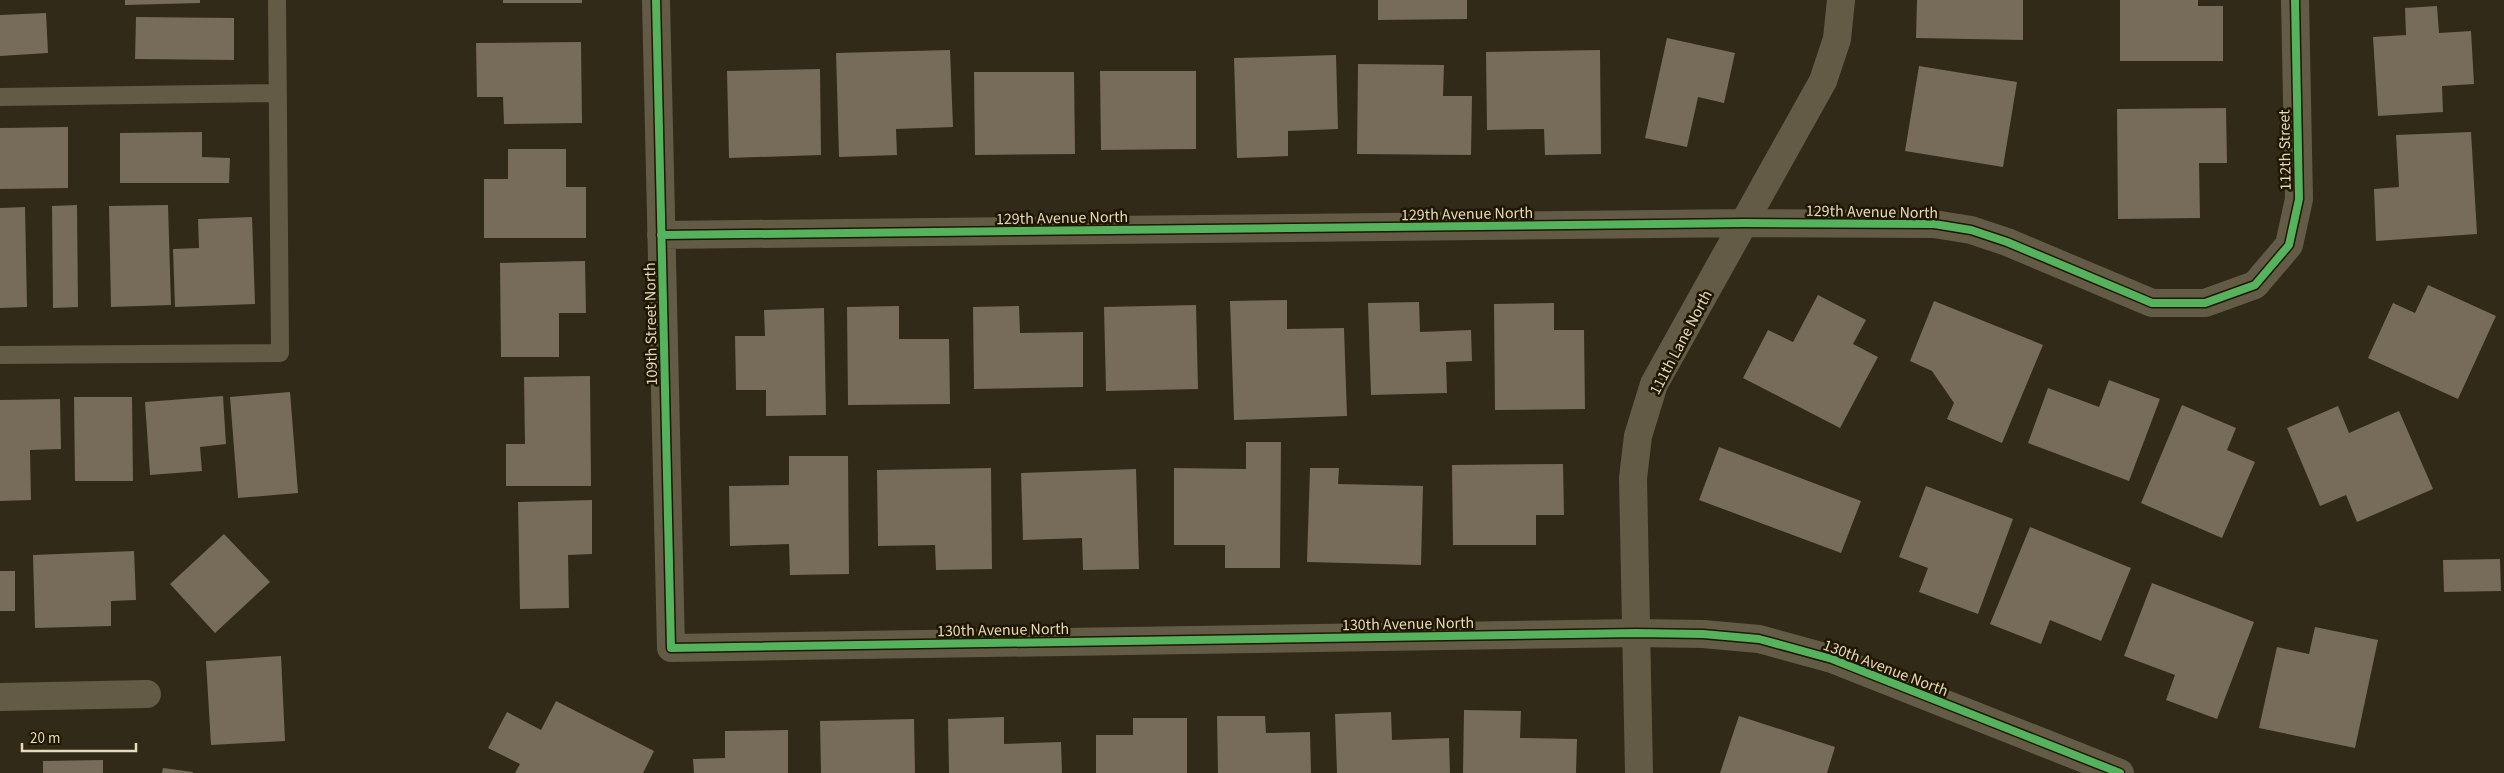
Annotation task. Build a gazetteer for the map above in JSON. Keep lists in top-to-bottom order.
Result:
{
  "streets": {
    "street": [
      "112th Street",
      "129th Avenue North",
      "109th Street North",
      "111th Lane North",
      "130th Avenue North"
    ]
  },
  "crossings": [
    ["112th Street", "129th Avenue North"],
    ["129th Avenue North", "109th Street North"],
    ["129th Avenue North", "111th Lane North"],
    ["109th Street North", "130th Avenue North"],
    ["111th Lane North", "130th Avenue North"]
  ],
  "scale_bar": "20 m"
}
